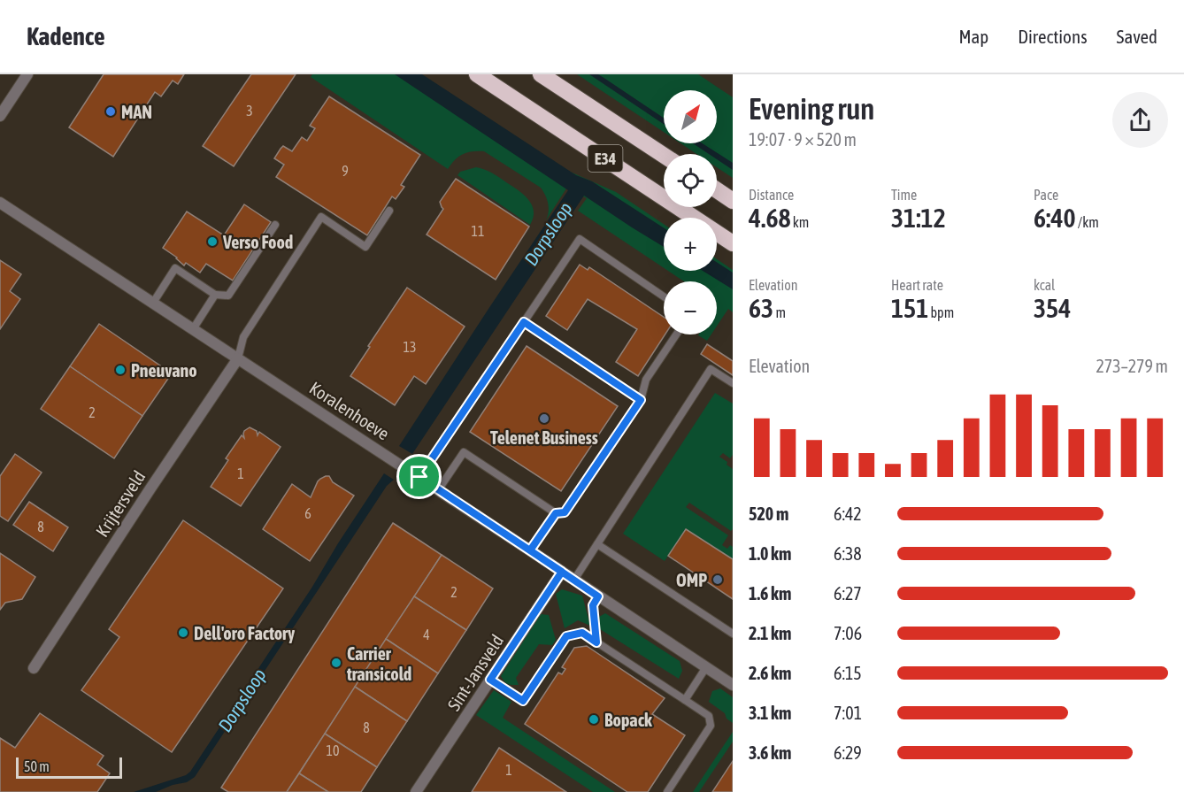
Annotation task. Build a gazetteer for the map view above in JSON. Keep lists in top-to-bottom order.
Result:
{
  "streets": {
    "highway": ["E34"],
    "street": ["Koralenhoeve", "Krijtersveld", "Sint-Jansveld"]
  },
  "crossings": [
    ["Koralenhoeve", "Krijtersveld"],
    ["Koralenhoeve", "Sint-Jansveld"]
  ],
  "water": ["Dorpsloop"],
  "places": [
    "MAN",
    "Verso Food",
    "Pneuvano",
    "Telenet Business",
    "OMP",
    "Dell'oro Factory",
    "Carrier transicold",
    "Bopack"
  ],
  "house_numbers": [
    "3",
    "9",
    "11",
    "13",
    "2",
    "1",
    "6",
    "8",
    "2",
    "4",
    "8",
    "10",
    "1"
  ],
  "scale_bar": "50 m",
  "north": "top right",
  "page": {
    "header": "Kadence",
    "nav": ["Map", "Directions", "Saved"],
    "heading": ["Evening run", "19:07 · 9 × 520 m"],
    "map_buttons": ["+", "−"],
    "stats": [
      ["Distance", "4.68 km"],
      ["Time", "31:12"],
      ["Pace", "6:40 /km"],
      ["Elevation", "63 m"],
      ["Heart rate", "151 bpm"],
      ["kcal", "354"]
    ],
    "chart": ["Elevation", "273–279 m"],
    "list": [
      {
        "name": "520 m",
        "note": "6:42"
      },
      {
        "name": "1.0 km",
        "note": "6:38"
      },
      {
        "name": "1.6 km",
        "note": "6:27"
      },
      {
        "name": "2.1 km",
        "note": "7:06"
      },
      {
        "name": "2.6 km",
        "note": "6:15"
      },
      {
        "name": "3.1 km",
        "note": "7:01"
      },
      {
        "name": "3.6 km",
        "note": "6:29"
      }
    ],
    "scale": "50 m"
  }
}
